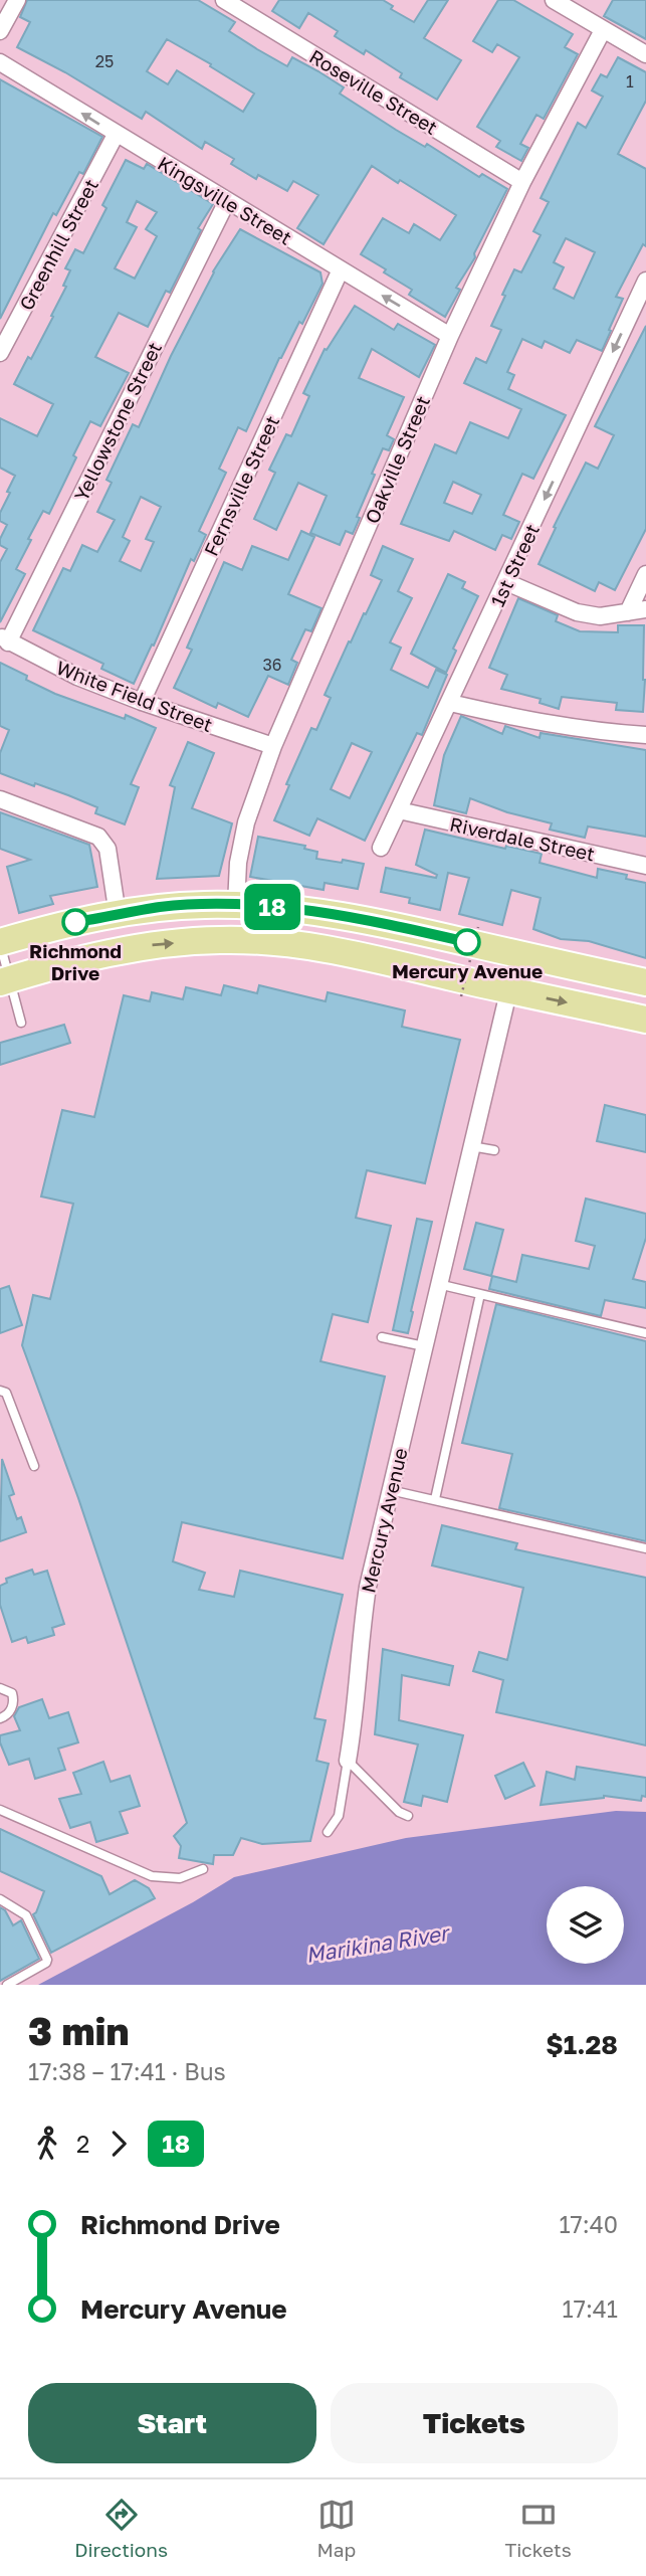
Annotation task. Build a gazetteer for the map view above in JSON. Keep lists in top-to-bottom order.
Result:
{
  "streets": {
    "street": [
      "Roseville Street",
      "Kingsville Street",
      "Greenhill Street",
      "Yellowstone Street",
      "Oakville Street",
      "Fernsville Street",
      "1st Street",
      "White Field Street",
      "Riverdale Street",
      "Mercury Avenue"
    ]
  },
  "crossings": [
    ["Roseville Street", "Oakville Street"],
    ["Kingsville Street", "Greenhill Street"],
    ["Kingsville Street", "Yellowstone Street"],
    ["Kingsville Street", "Oakville Street"],
    ["Kingsville Street", "Fernsville Street"],
    ["Yellowstone Street", "White Field Street"],
    ["Oakville Street", "White Field Street"],
    ["Fernsville Street", "White Field Street"],
    ["1st Street", "Riverdale Street"]
  ],
  "one_way": ["Kingsville Street", "1st Street"],
  "water": ["Marikina River"],
  "places": ["Richmond Drive", "Mercury Avenue"],
  "lines": ["bus line 18"],
  "house_numbers": ["25", "1", "36"],
  "page": {
    "on_map": "18",
    "heading": ["3 min", "17:38 – 17:41 · Bus", "$1.28"],
    "legs": ["2", "18"],
    "list": [
      {
        "name": "Richmond Drive",
        "value": "17:40"
      },
      {
        "name": "Mercury Avenue",
        "value": "17:41"
      }
    ],
    "buttons": ["Start", "Tickets"],
    "tabs": ["Directions", "Map", "Tickets"]
  }
}
